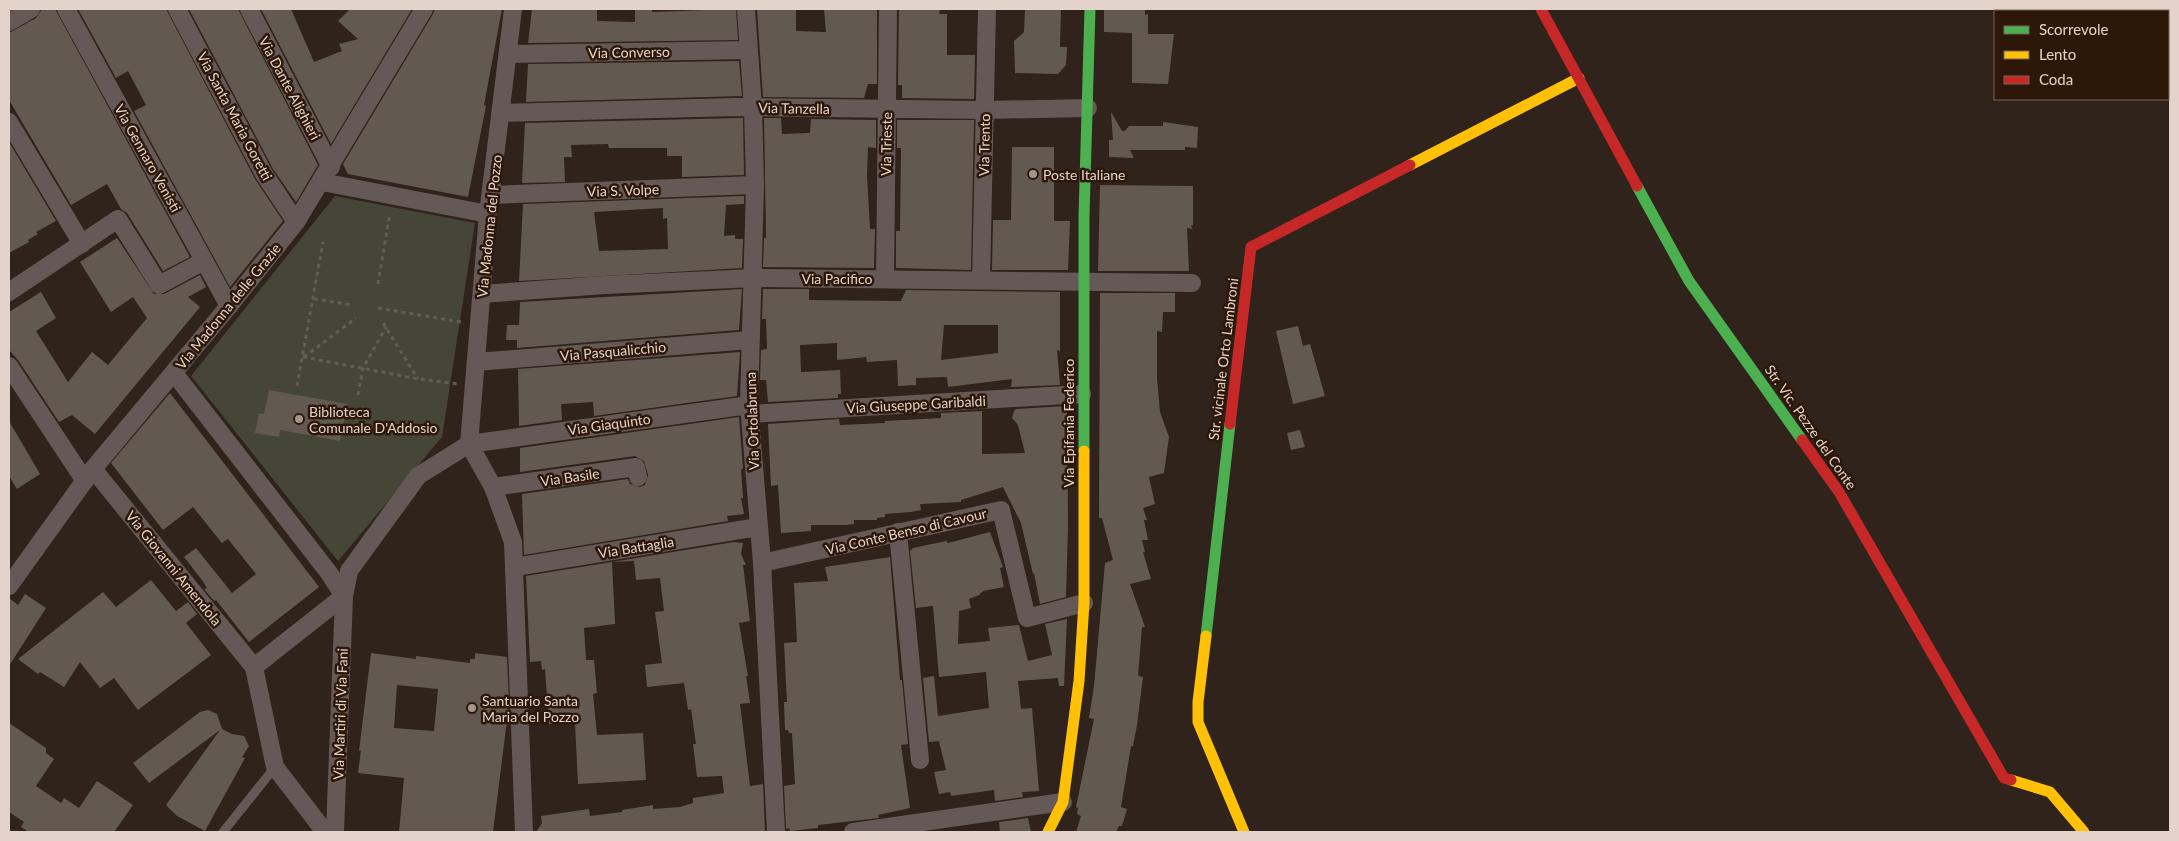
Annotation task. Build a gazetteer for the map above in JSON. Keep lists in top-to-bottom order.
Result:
{
  "streets": {
    "street": [
      "Via Converso",
      "Via Dante Alighieri",
      "Via Tanzella",
      "Via Santa Maria Goretti",
      "Via Trieste",
      "Via Trento",
      "Via Gennaro Venisti",
      "Via S. Volpe",
      "Via Madonna del Pozzo",
      "Via Pacifico",
      "Via Madonna delle Grazie",
      "Via Pasqualicchio",
      "Str. vicinale Orto Lambroni",
      "Via Giuseppe Garibaldi",
      "Via Ortolabruna",
      "Via Epifania Federico",
      "Via Giaquinto",
      "Str. Vic. Pezze del Conte",
      "Via Basile",
      "Via Conte Benso di Cavour",
      "Via Battaglia",
      "Via Giovanni Amendola",
      "Via Martiri di Via Fani"
    ]
  },
  "crossings": [
    ["Via Converso", "Via Madonna del Pozzo"],
    ["Via Converso", "Via Ortolabruna"],
    ["Via Dante Alighieri", "Via Madonna delle Grazie"],
    ["Via Tanzella", "Via Trieste"],
    ["Via Tanzella", "Via Trento"],
    ["Via Tanzella", "Via Madonna del Pozzo"],
    ["Via Tanzella", "Via Ortolabruna"],
    ["Via Tanzella", "Via Epifania Federico"],
    ["Via Santa Maria Goretti", "Via Madonna delle Grazie"],
    ["Via Trieste", "Via Pacifico"],
    ["Via Trento", "Via Pacifico"],
    ["Via Gennaro Venisti", "Via Madonna delle Grazie"],
    ["Via S. Volpe", "Via Madonna del Pozzo"],
    ["Via S. Volpe", "Via Ortolabruna"],
    ["Via Madonna del Pozzo", "Via Pacifico"],
    ["Via Madonna del Pozzo", "Via Pasqualicchio"],
    ["Via Madonna del Pozzo", "Via Giaquinto"],
    ["Via Madonna del Pozzo", "Via Martiri di Via Fani"],
    ["Via Pacifico", "Via Ortolabruna"],
    ["Via Pacifico", "Via Epifania Federico"],
    ["Via Madonna delle Grazie", "Via Giovanni Amendola"],
    ["Via Pasqualicchio", "Via Ortolabruna"],
    ["Str. vicinale Orto Lambroni", "Str. Vic. Pezze del Conte"],
    ["Via Giuseppe Garibaldi", "Via Ortolabruna"],
    ["Via Giuseppe Garibaldi", "Via Epifania Federico"],
    ["Via Giuseppe Garibaldi", "Via Giaquinto"],
    ["Via Ortolabruna", "Via Giaquinto"],
    ["Via Ortolabruna", "Via Conte Benso di Cavour"],
    ["Via Ortolabruna", "Via Battaglia"],
    ["Via Epifania Federico", "Via Conte Benso di Cavour"],
    ["Via Giaquinto", "Via Martiri di Via Fani"]
  ],
  "places": ["Poste Italiane", "Biblioteca Comunale D'Addosio", "Santuario Santa Maria del Pozzo"],
  "legend": ["Scorrevole", "Lento", "Coda"]
}
